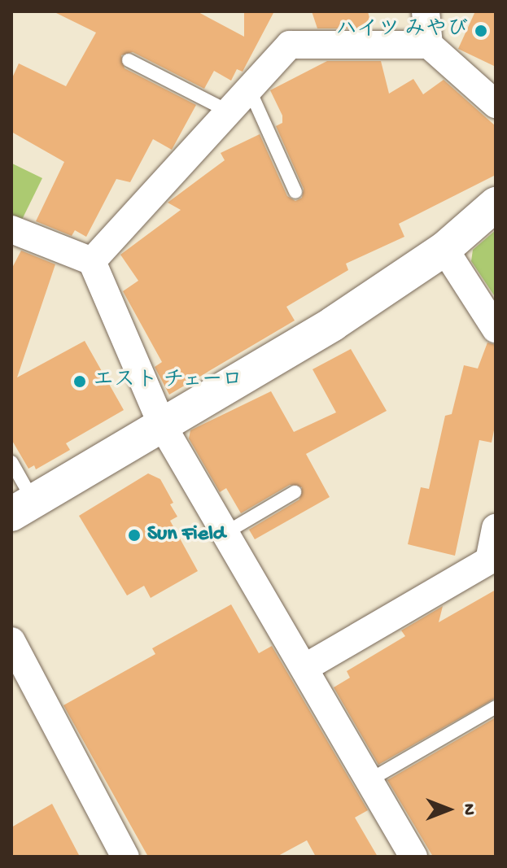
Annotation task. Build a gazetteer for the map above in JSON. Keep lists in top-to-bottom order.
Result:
{
  "places": ["ハイツ みやび", "エスト チェーロ", "Sun Field"],
  "north": "right"
}
